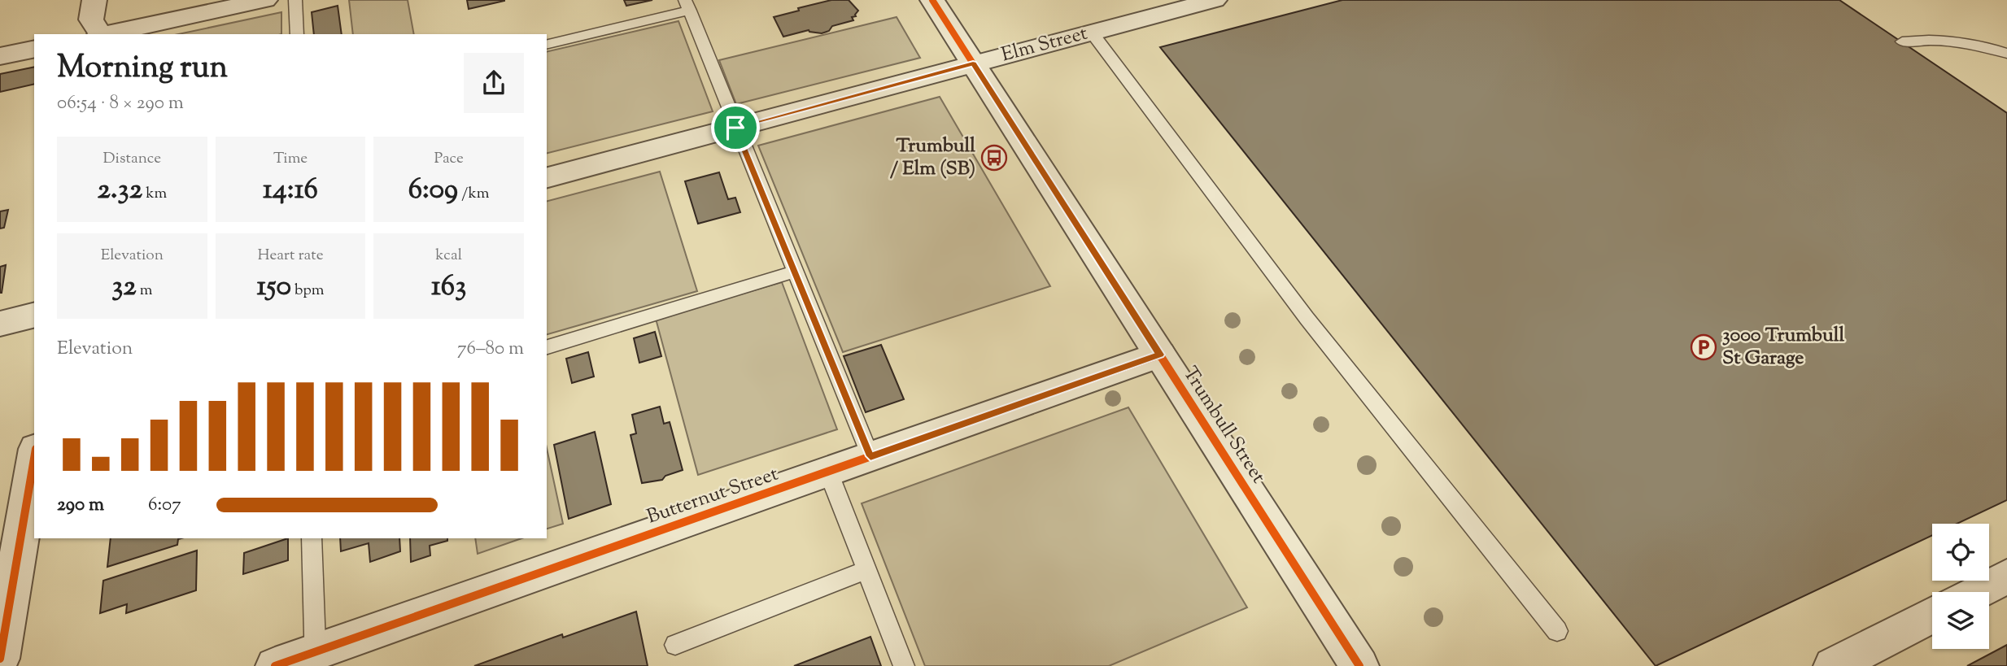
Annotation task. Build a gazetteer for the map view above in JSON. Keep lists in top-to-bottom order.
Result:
{
  "streets": {
    "street": ["Elm Street", "Trumbull Street", "Butternut Street"]
  },
  "crossings": [
    ["Elm Street", "Trumbull Street"],
    ["Trumbull Street", "Butternut Street"]
  ],
  "places": {
    "bus stop": ["Trumbull / Elm (SB)"],
    "parking": ["3000 Trumbull St Garage"]
  },
  "page": {
    "heading": ["Morning run", "06:54 · 8 × 290 m"],
    "stats": [
      ["Distance", "2.32 km"],
      ["Time", "14:16"],
      ["Pace", "6:09 /km"],
      ["Elevation", "32 m"],
      ["Heart rate", "150 bpm"],
      ["kcal", "163"]
    ],
    "chart": ["Elevation", "76–80 m"],
    "list": [
      {
        "name": "290 m",
        "note": "6:07"
      }
    ]
  }
}
